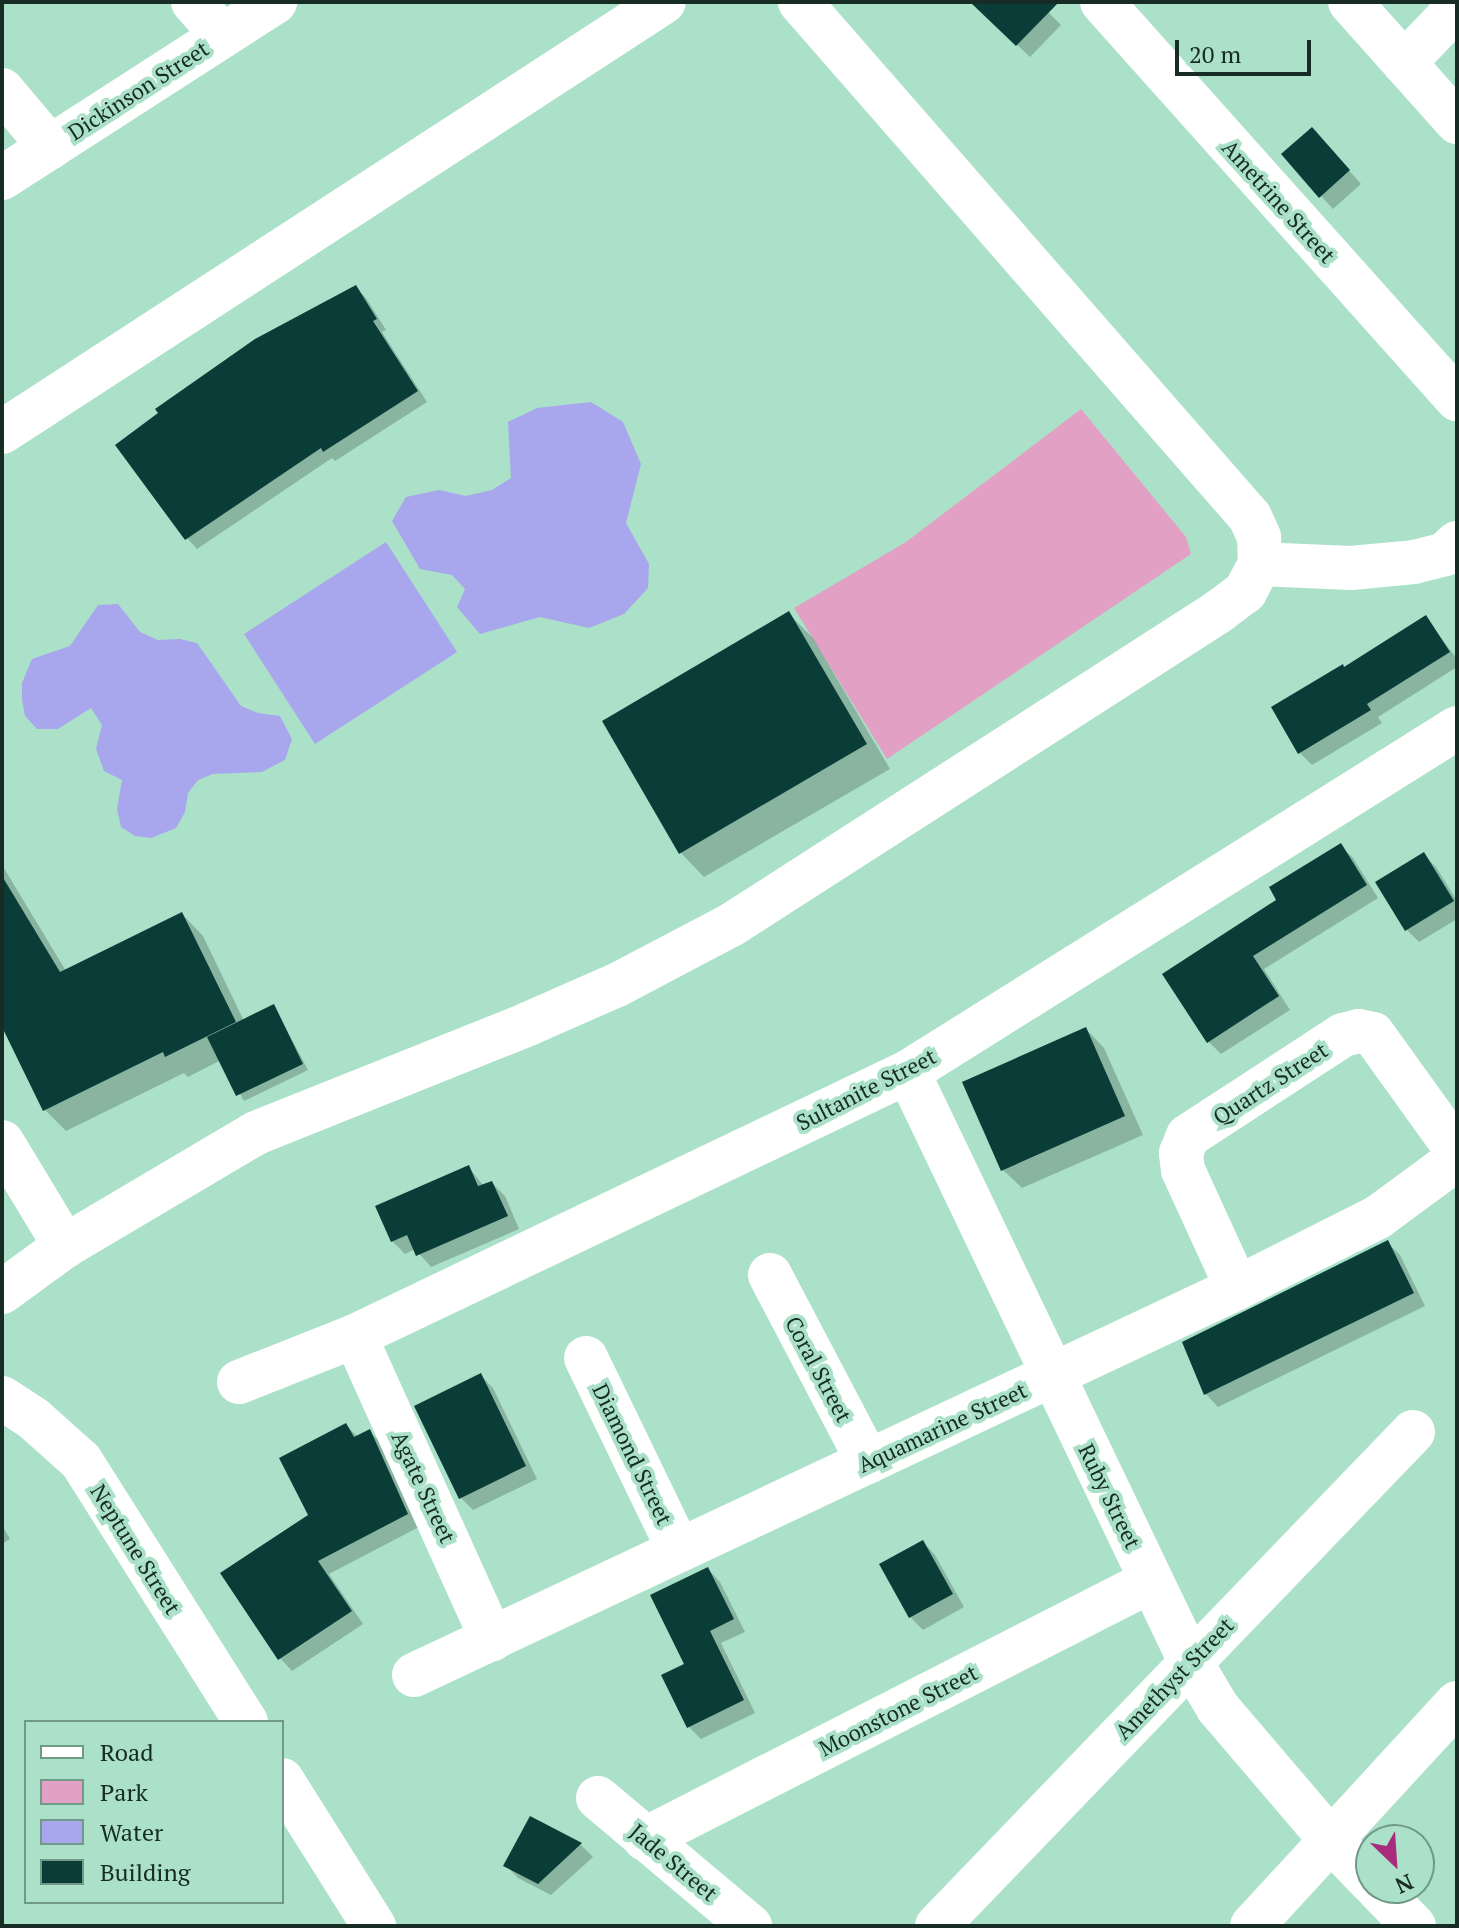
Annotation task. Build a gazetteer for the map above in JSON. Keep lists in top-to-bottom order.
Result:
{
  "streets": {
    "street": [
      "Dickinson Street",
      "Ametrine Street",
      "Quartz Street",
      "Sultanite Street",
      "Coral Street",
      "Aquamarine Street",
      "Diamond Street",
      "Agate Street",
      "Ruby Street",
      "Neptune Street",
      "Amethyst Street",
      "Moonstone Street",
      "Jade Street"
    ]
  },
  "crossings": [
    ["Quartz Street", "Aquamarine Street"],
    ["Sultanite Street", "Agate Street"],
    ["Sultanite Street", "Ruby Street"],
    ["Coral Street", "Aquamarine Street"],
    ["Aquamarine Street", "Diamond Street"],
    ["Aquamarine Street", "Agate Street"],
    ["Aquamarine Street", "Ruby Street"],
    ["Ruby Street", "Amethyst Street"],
    ["Ruby Street", "Moonstone Street"],
    ["Moonstone Street", "Jade Street"]
  ],
  "legend": [
    "Road",
    "Park",
    "Water",
    "Building"
  ],
  "scale_bar": "20 m",
  "north": "bottom right"
}
